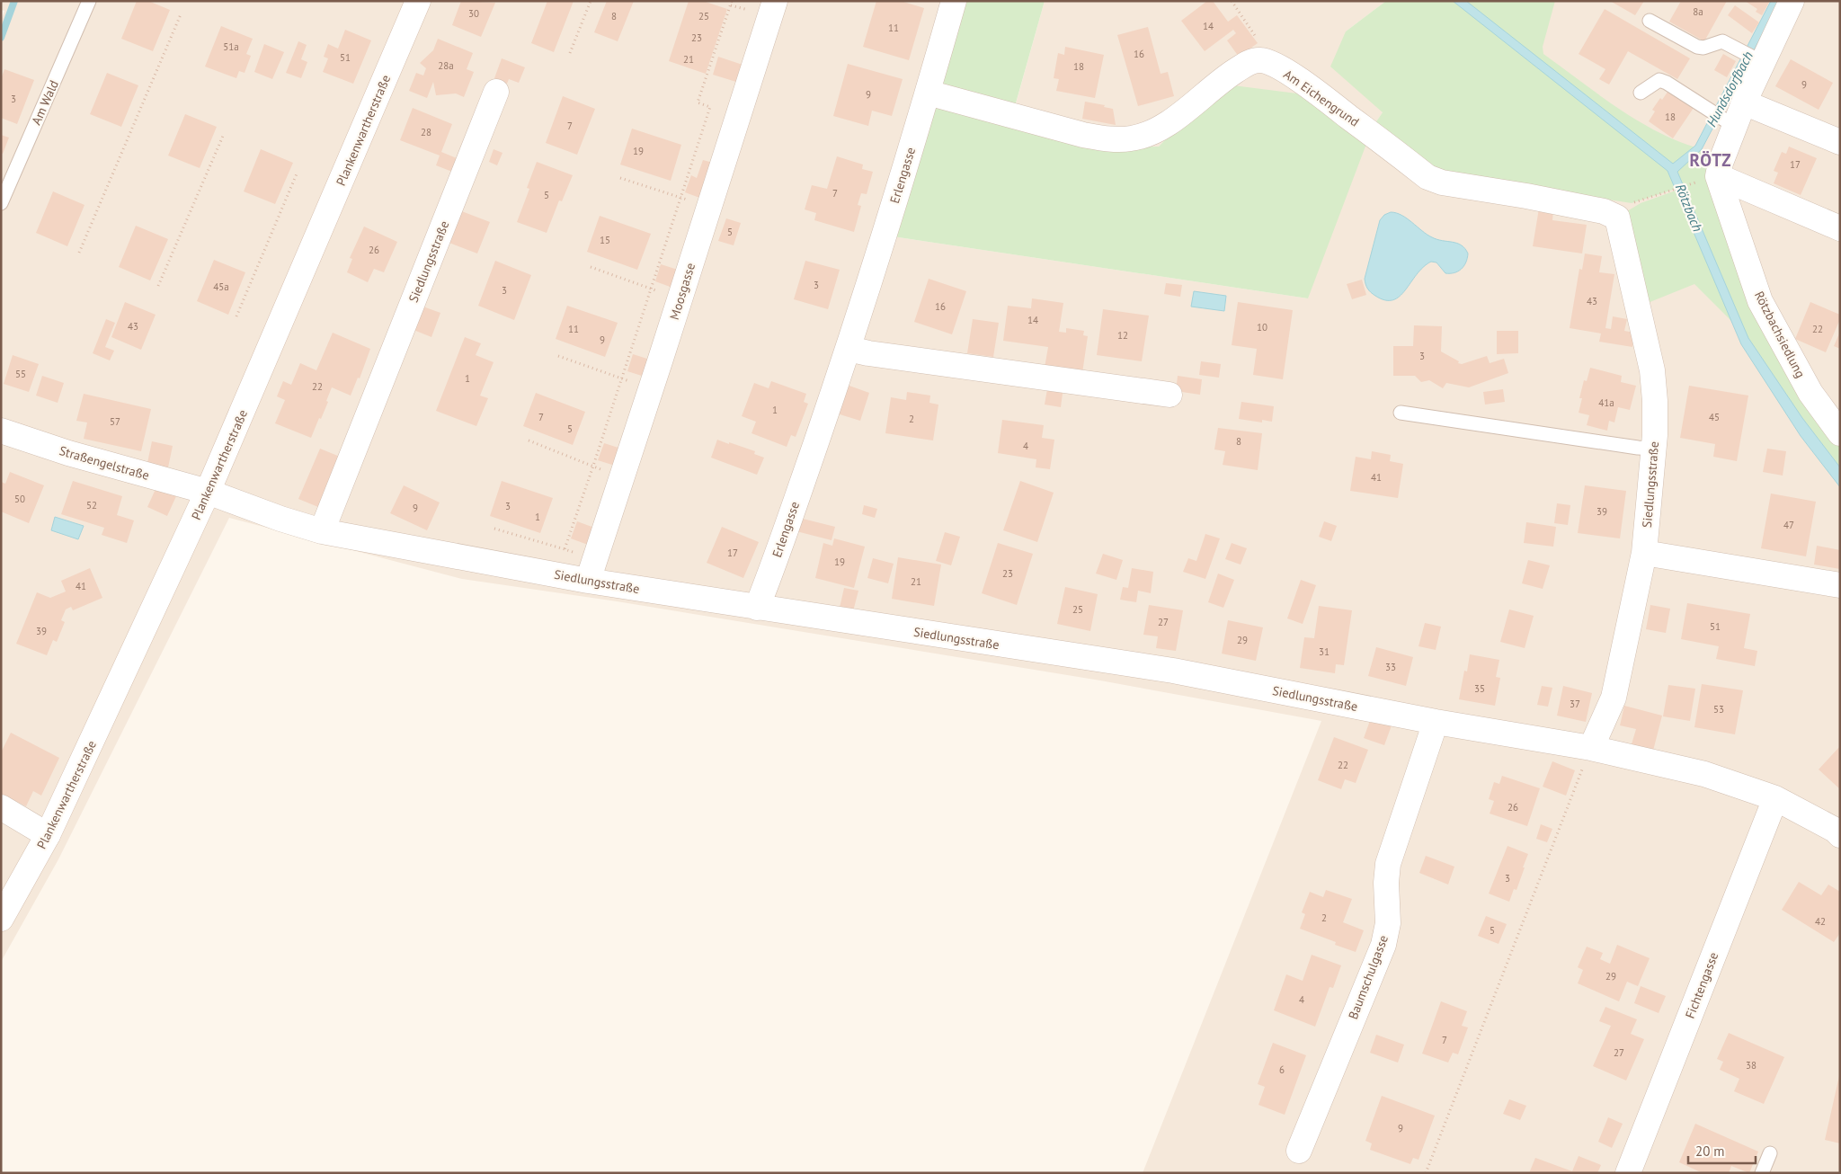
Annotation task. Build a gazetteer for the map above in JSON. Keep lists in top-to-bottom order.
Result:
{
  "streets": {
    "street": [
      "Am Eichengrund",
      "Plankenwartherstraße",
      "Erlengasse",
      "Siedlungsstraße",
      "Moosgasse",
      "Rötzbachsiedlung",
      "Straßengelstraße",
      "Baumschulgasse",
      "Fichtengasse"
    ],
    "lane": ["Am Wald"]
  },
  "crossings": [
    ["Am Eichengrund", "Siedlungsstraße"],
    ["Plankenwartherstraße", "Siedlungsstraße"],
    ["Plankenwartherstraße", "Straßengelstraße"],
    ["Erlengasse", "Siedlungsstraße"],
    ["Siedlungsstraße", "Moosgasse"],
    ["Siedlungsstraße", "Straßengelstraße"],
    ["Siedlungsstraße", "Baumschulgasse"],
    ["Siedlungsstraße", "Fichtengasse"]
  ],
  "districts": ["RÖTZ"],
  "water": ["Hundsdorfbach", "Rötzbach"],
  "house_numbers": [
    "8a",
    "30",
    "8",
    "25",
    "14",
    "11",
    "23",
    "51a",
    "16",
    "51",
    "21",
    "28a",
    "18",
    "9",
    "9",
    "3",
    "18",
    "7",
    "28",
    "19",
    "17",
    "7",
    "5",
    "5",
    "15",
    "26",
    "3",
    "45a",
    "3",
    "43",
    "16",
    "14",
    "43",
    "10",
    "11",
    "22",
    "12",
    "9",
    "3",
    "55",
    "1",
    "22",
    "41a",
    "1",
    "7",
    "45",
    "2",
    "57",
    "5",
    "8",
    "4",
    "41",
    "50",
    "52",
    "3",
    "9",
    "39",
    "1",
    "47",
    "17",
    "19",
    "23",
    "21",
    "41",
    "25",
    "27",
    "51",
    "39",
    "29",
    "31",
    "33",
    "35",
    "37",
    "53",
    "22",
    "26",
    "3",
    "2",
    "42",
    "5",
    "29",
    "4",
    "7",
    "27",
    "38",
    "6",
    "9"
  ],
  "scale_bar": "20 m"
}
